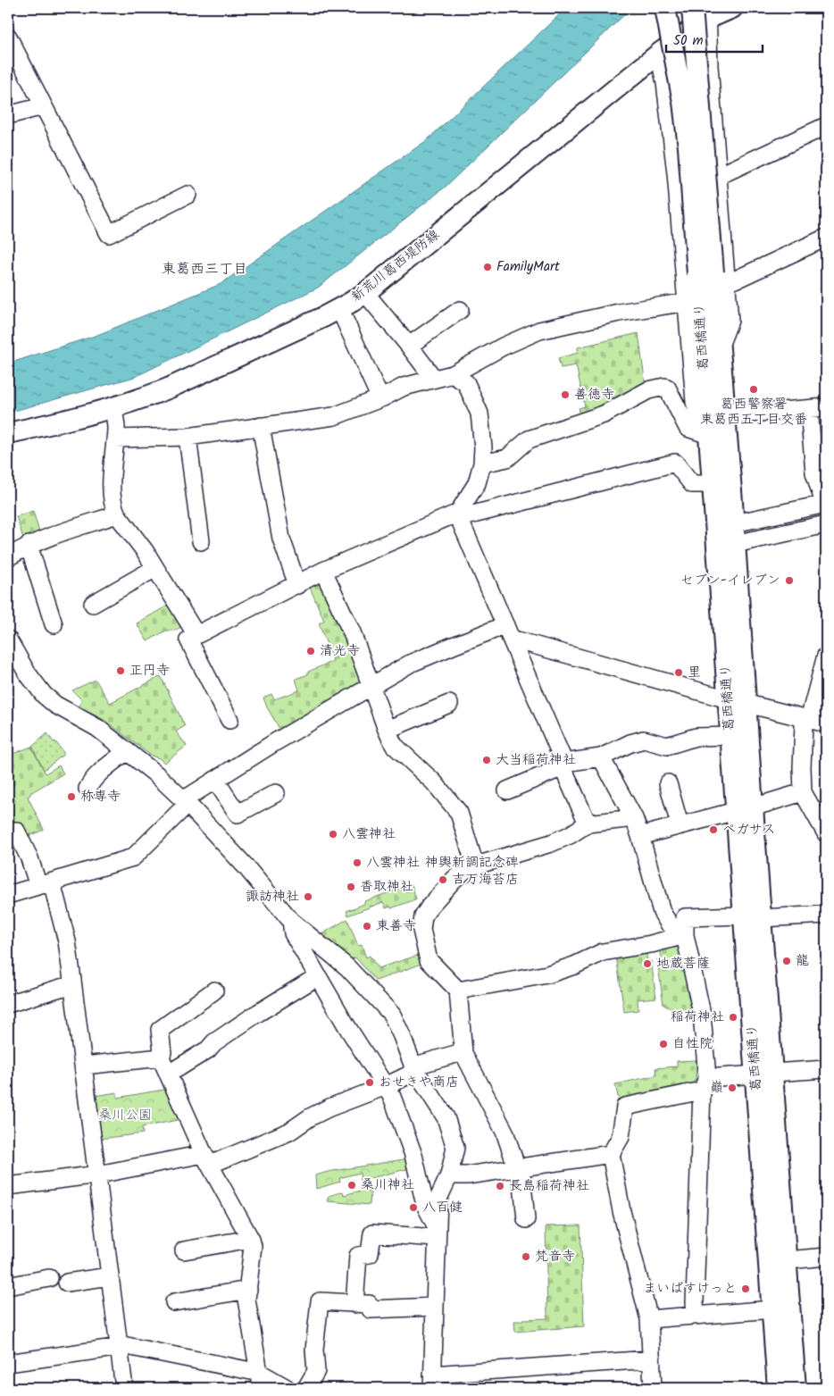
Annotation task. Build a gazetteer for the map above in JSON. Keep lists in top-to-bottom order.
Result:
{
  "streets": {
    "main road": ["新荒川葛西堤防線", "葛西橋通り"]
  },
  "crossings": [
    ["新荒川葛西堤防線", "葛西橋通り"]
  ],
  "districts": ["東葛西三丁目"],
  "parks": ["桑川公園"],
  "places": [
    "FamilyMart",
    "葛西警察署 東葛西五丁目交番",
    "善徳寺",
    "セブン-イレブン",
    "清光寺",
    "正円寺",
    "里",
    "大当稲荷神社",
    "称専寺",
    "ペガサス",
    "八雲神社",
    "八雲神社 神輿新調記念碑",
    "吉万海苔店",
    "香取神社",
    "諏訪神社",
    "東善寺",
    "龍",
    "地蔵菩薩",
    "稲荷神社",
    "自性院",
    "おせきや商店",
    "巓",
    "桑川神社",
    "長島稲荷神社",
    "八百健",
    "梵音寺",
    "まいばすけっと"
  ],
  "scale_bar": "50 m"
}
